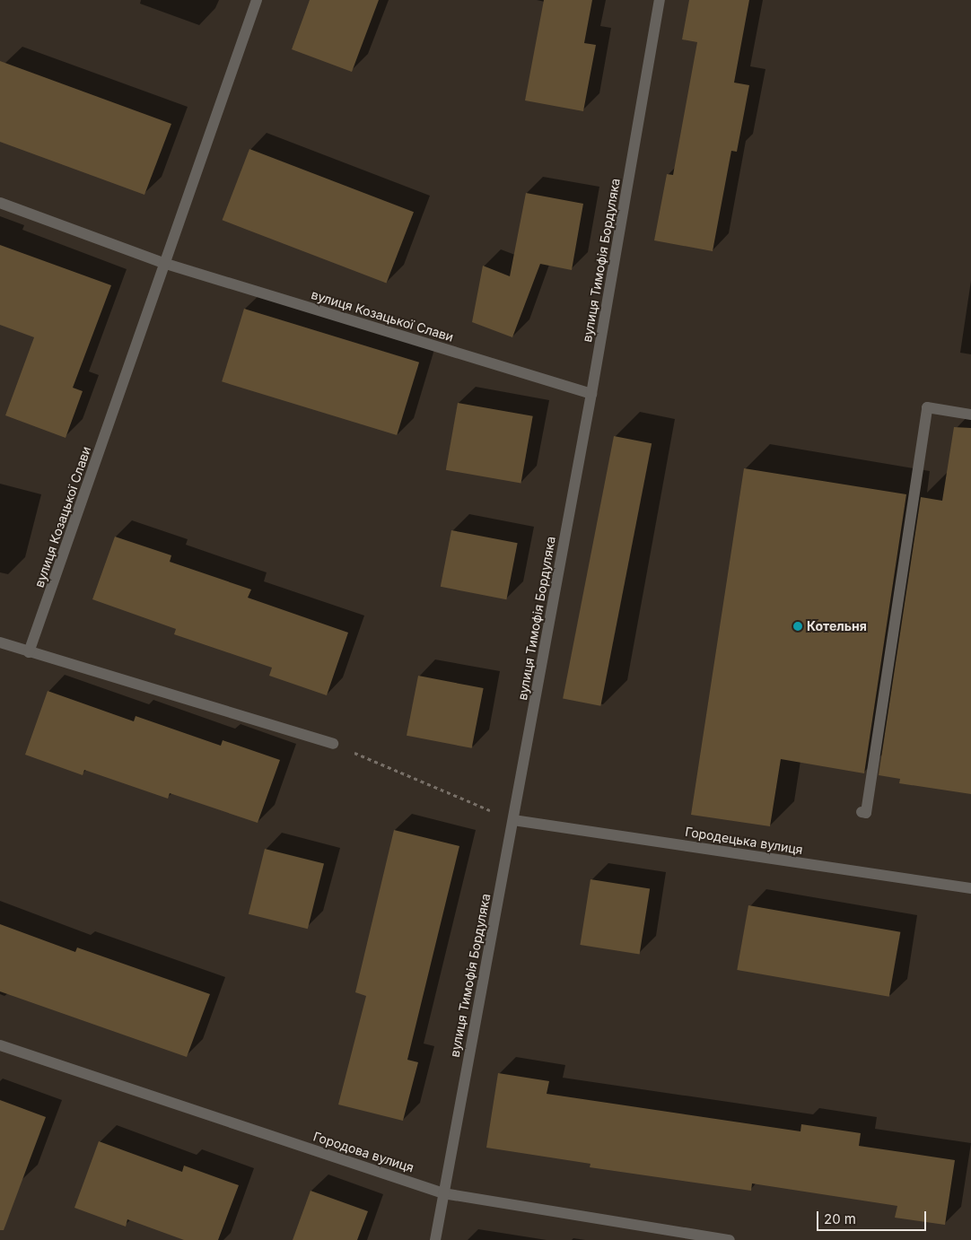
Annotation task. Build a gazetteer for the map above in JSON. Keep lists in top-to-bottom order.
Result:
{
  "streets": {
    "street": [
      "вулиця Тимофія Бордуляка",
      "вулиця Козацької Слави",
      "Городецька вулиця",
      "Городова вулиця"
    ]
  },
  "crossings": [
    ["вулиця Тимофія Бордуляка", "вулиця Козацької Слави"],
    ["вулиця Тимофія Бордуляка", "Городецька вулиця"],
    ["вулиця Тимофія Бордуляка", "Городова вулиця"]
  ],
  "places": ["Котельня"],
  "scale_bar": "20 m"
}
